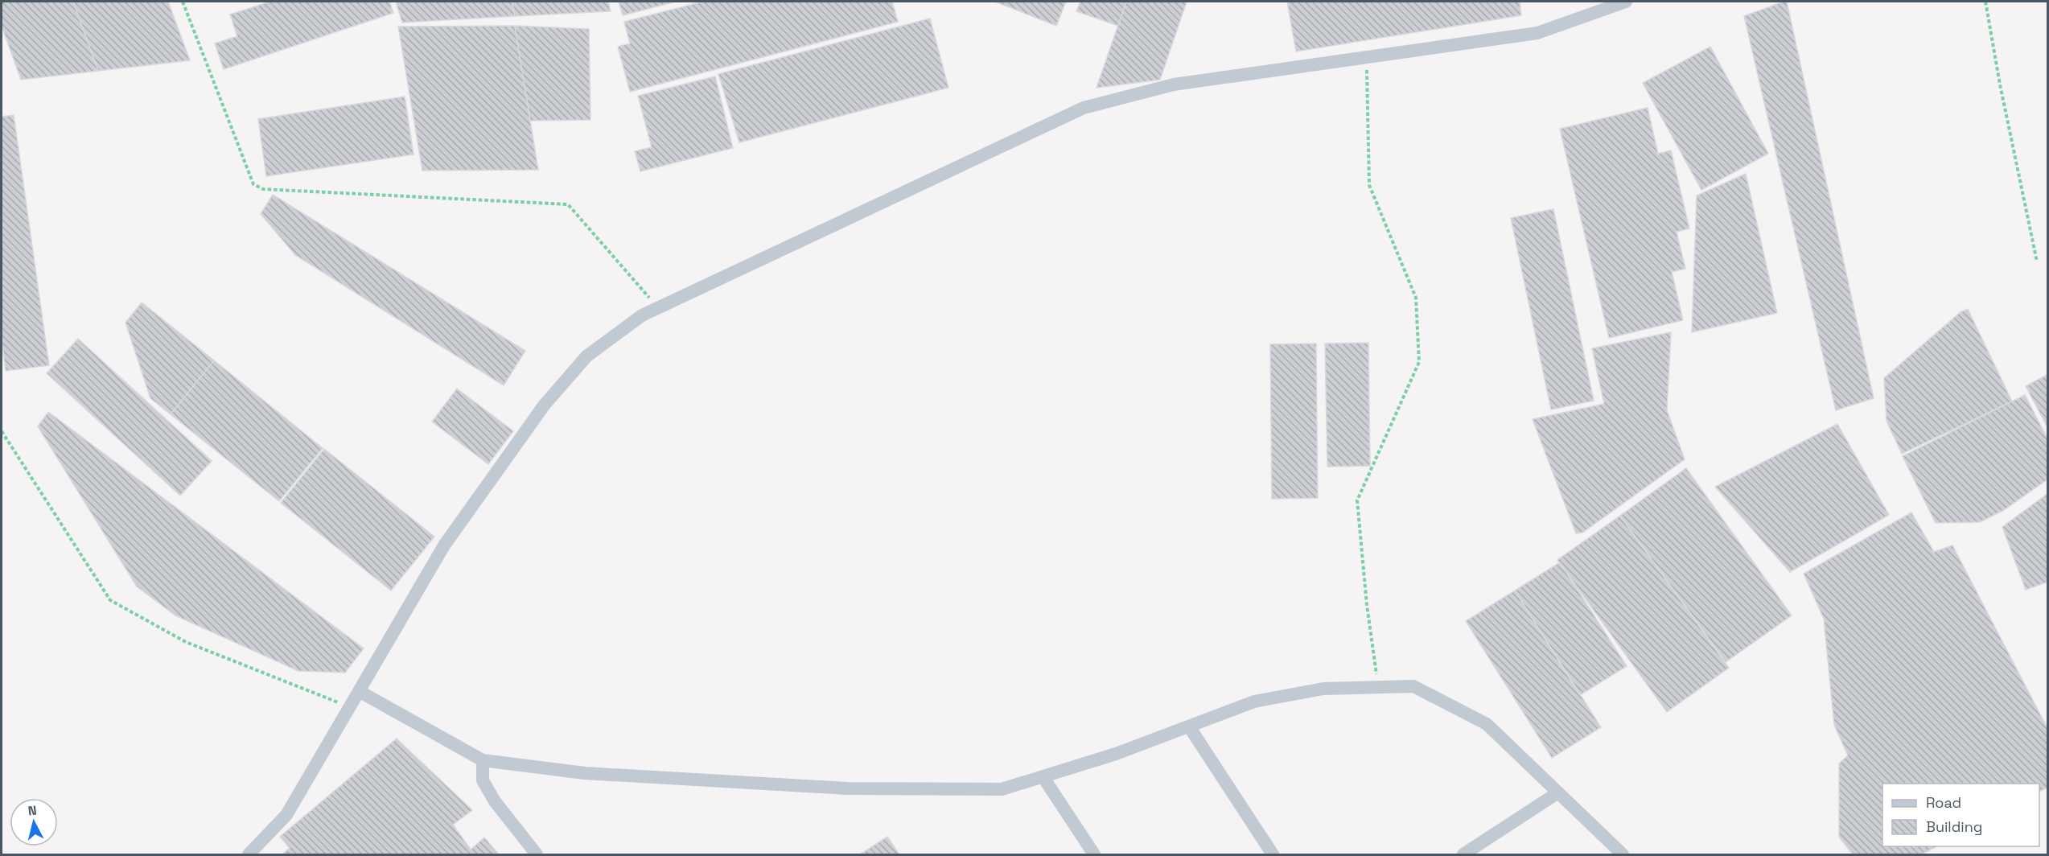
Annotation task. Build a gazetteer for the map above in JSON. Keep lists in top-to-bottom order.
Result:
{
  "legend": ["Road", "Building"],
  "north": "top"
}
